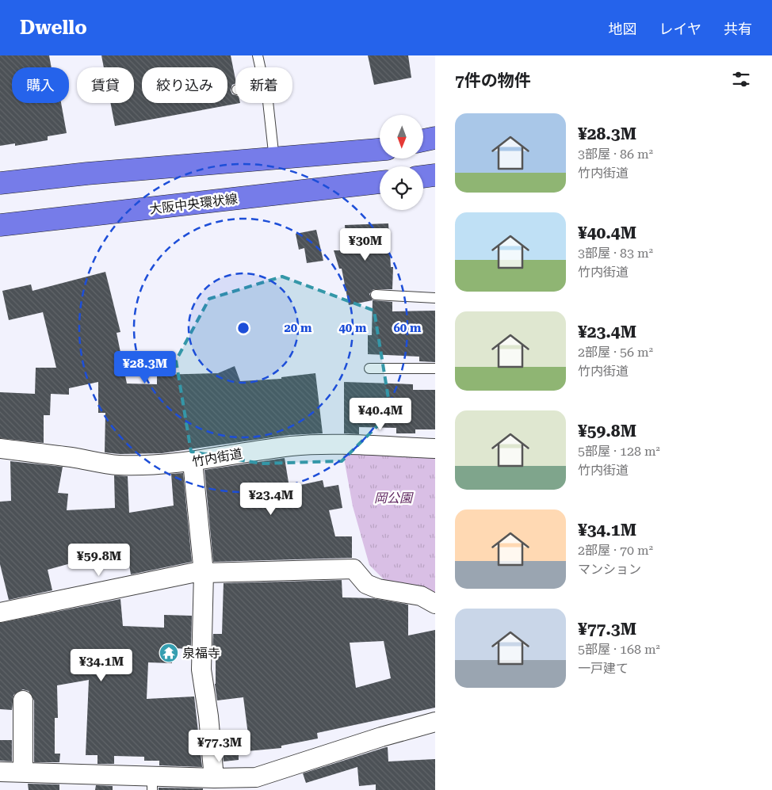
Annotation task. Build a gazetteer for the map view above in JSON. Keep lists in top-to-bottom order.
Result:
{
  "streets": {
    "main road": ["大阪中央環状線"],
    "street": ["竹内街道"]
  },
  "parks": ["岡公園"],
  "places": {
    "temple": ["泉福寺"]
  },
  "north": "bottom",
  "page": {
    "header": "Dwello",
    "nav": ["地図", "レイヤ", "共有"],
    "heading": "7件の物件",
    "chip": [
      "購入",
      "賃貸",
      "絞り込み",
      "新着"
    ],
    "list": [
      {
        "name": "¥28.3M",
        "note": "3部屋 · 86 m² · 竹内街道"
      },
      {
        "name": "¥40.4M",
        "note": "3部屋 · 83 m² · 竹内街道"
      },
      {
        "name": "¥23.4M",
        "note": "2部屋 · 56 m² · 竹内街道"
      },
      {
        "name": "¥59.8M",
        "note": "5部屋 · 128 m² · 竹内街道"
      },
      {
        "name": "¥34.1M",
        "note": "2部屋 · 70 m² · マンション"
      },
      {
        "name": "¥77.3M",
        "note": "5部屋 · 168 m² · 一戸建て"
      }
    ],
    "price": [
      "¥30M",
      "¥28.3M",
      "¥40.4M",
      "¥23.4M",
      "¥59.8M",
      "¥34.1M",
      "¥77.3M"
    ]
  },
  "rings": ["20 m", "40 m", "60 m"]
}
